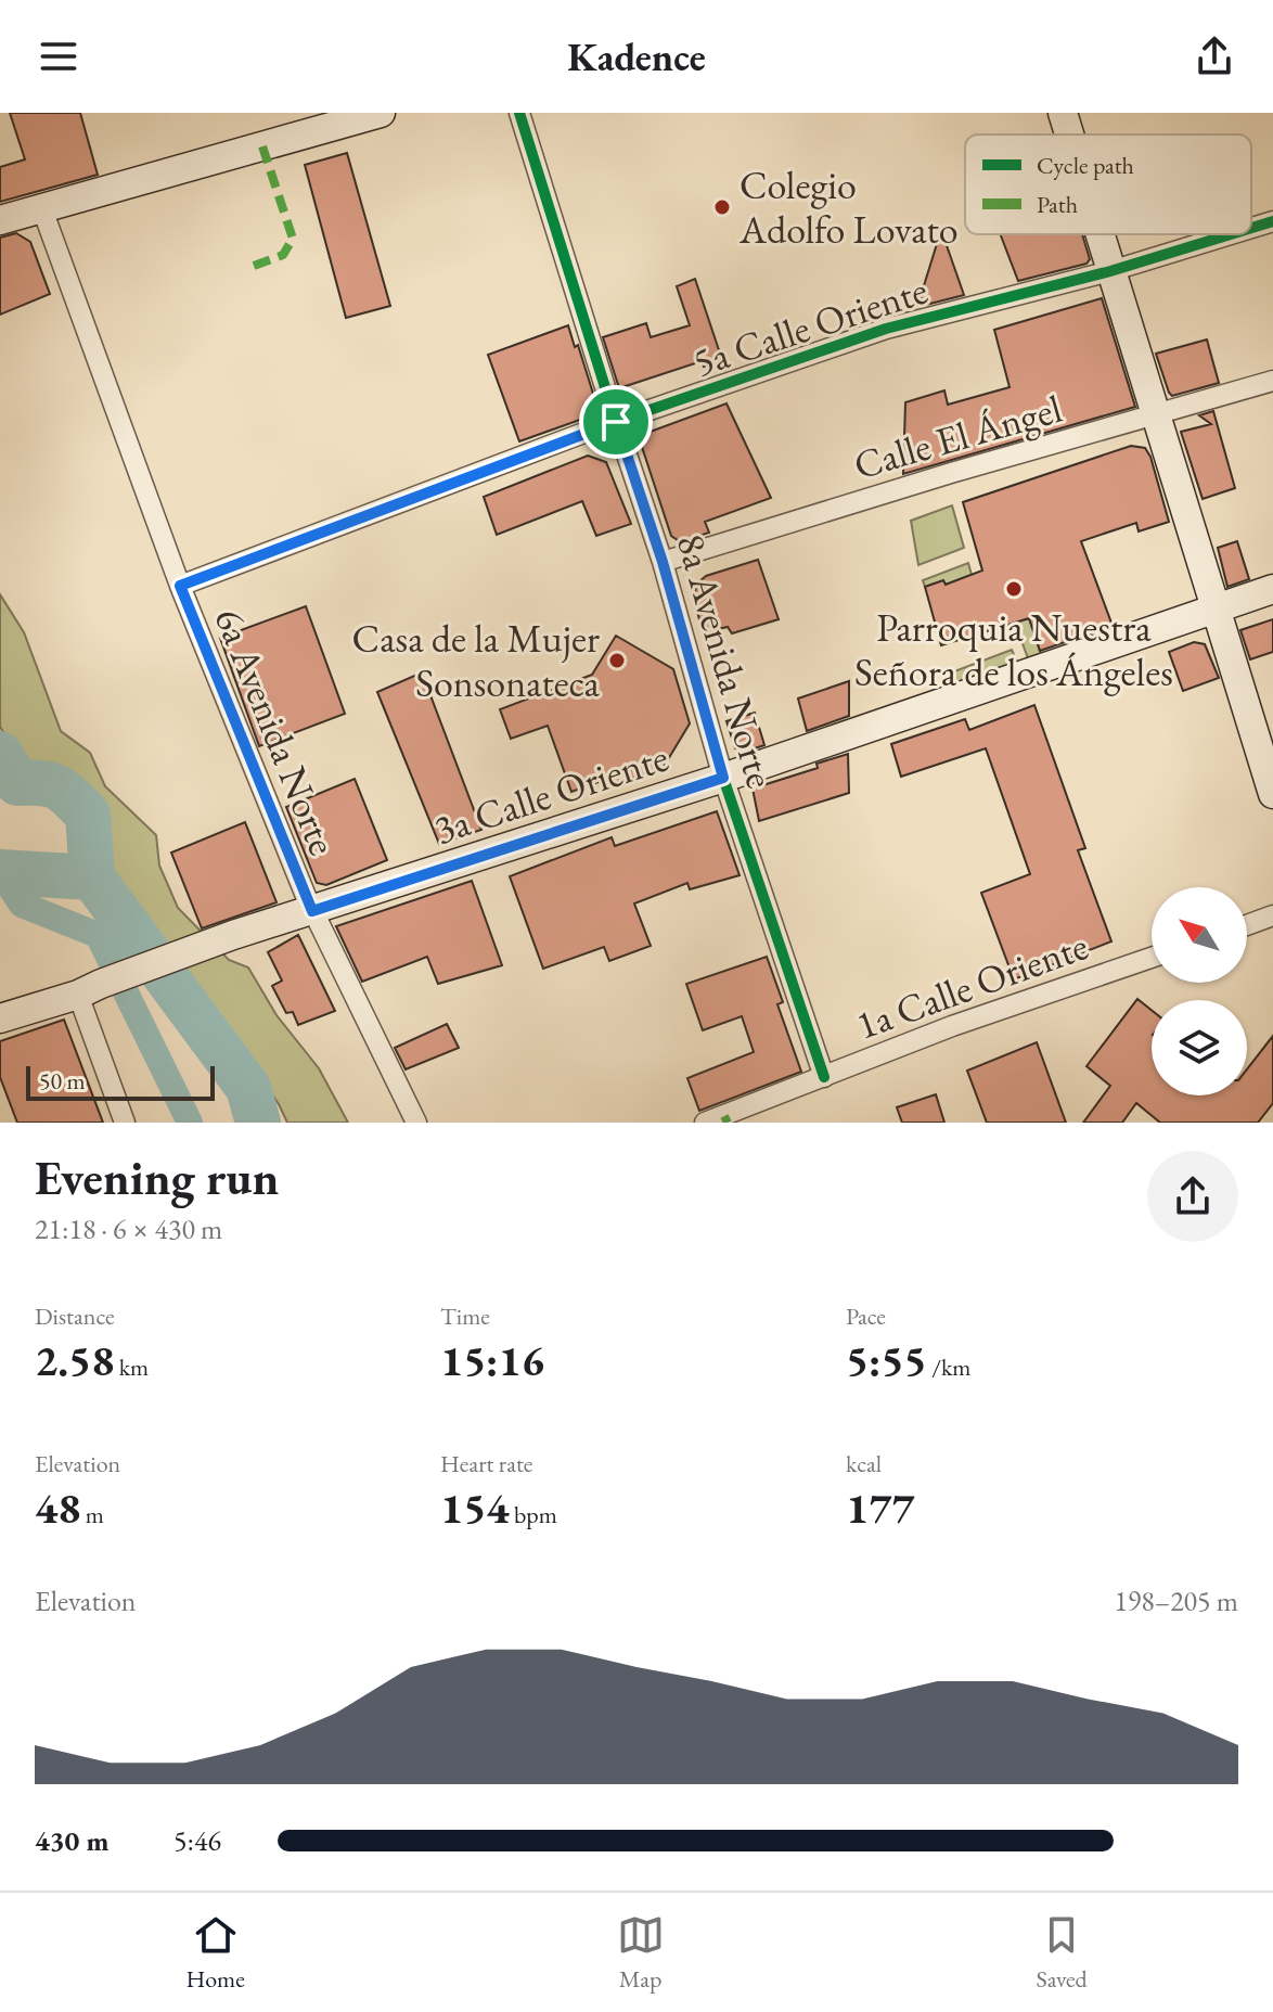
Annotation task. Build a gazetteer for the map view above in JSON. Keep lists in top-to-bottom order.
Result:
{
  "streets": {
    "main road": ["3a Calle Oriente"],
    "street": [
      "5a Calle Oriente",
      "Calle El Ángel",
      "8a Avenida Norte",
      "6a Avenida Norte",
      "1a Calle Oriente"
    ]
  },
  "crossings": [
    ["5a Calle Oriente", "8a Avenida Norte"],
    ["5a Calle Oriente", "6a Avenida Norte"],
    ["Calle El Ángel", "8a Avenida Norte"],
    ["8a Avenida Norte", "3a Calle Oriente"],
    ["8a Avenida Norte", "1a Calle Oriente"],
    ["6a Avenida Norte", "3a Calle Oriente"]
  ],
  "places": ["Colegio Adolfo Lovato", "Parroquia Nuestra Señora de los Ángeles", "Casa de la Mujer Sonsonateca"],
  "legend": ["Cycle path", "Path"],
  "scale_bar": "50 m",
  "north": "top left",
  "page": {
    "header": "Kadence",
    "scale": "50 m",
    "heading": ["Evening run", "21:18 · 6 × 430 m"],
    "stats": [
      ["Distance", "2.58 km"],
      ["Time", "15:16"],
      ["Pace", "5:55 /km"],
      ["Elevation", "48 m"],
      ["Heart rate", "154 bpm"],
      ["kcal", "177"]
    ],
    "chart": ["Elevation", "198–205 m"],
    "list": [
      {
        "name": "430 m",
        "note": "5:46"
      }
    ],
    "tabs": ["Home", "Map", "Saved"]
  }
}
